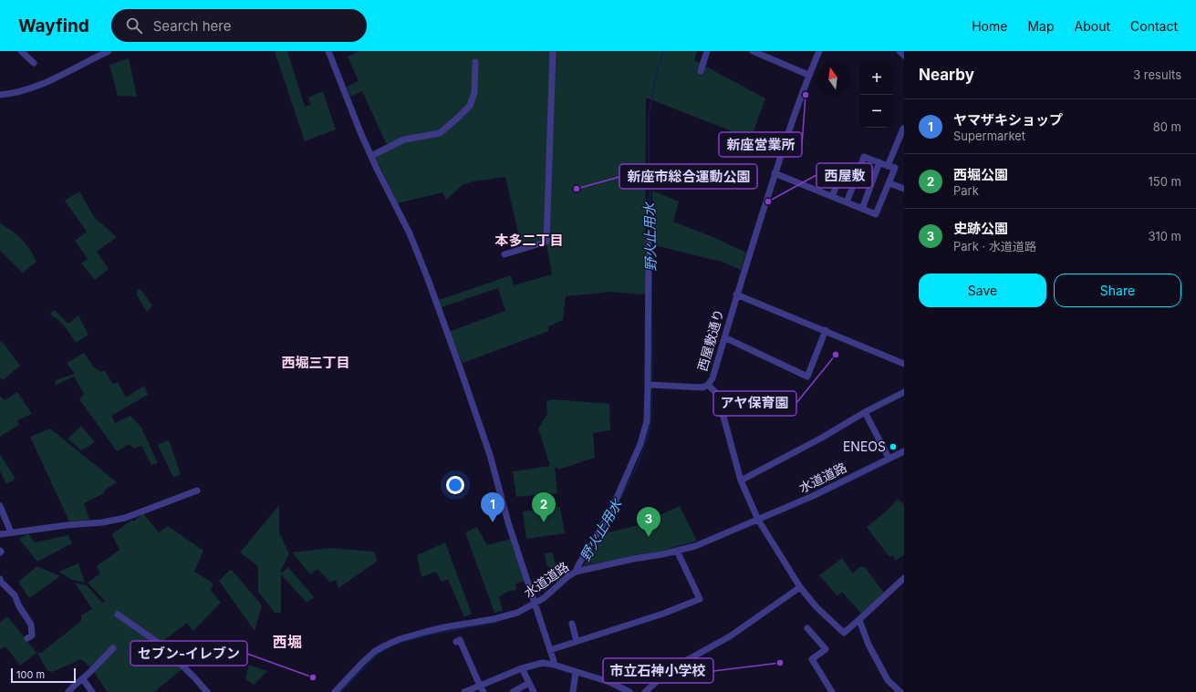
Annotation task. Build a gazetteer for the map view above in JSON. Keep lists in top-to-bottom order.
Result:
{
  "streets": {
    "street": ["西屋敷通り", "水道道路"]
  },
  "districts": ["本多二丁目", "西堀三丁目", "西堀"],
  "water": ["野火止用水"],
  "places": [
    "新座営業所",
    "新座市総合運動公園",
    "西屋敷",
    "アヤ保育園",
    "ENEOS",
    "市立石神小学校",
    "セブン-イレブン"
  ],
  "scale_bar": "100 m",
  "north": "top",
  "page": {
    "header": "Wayfind",
    "search": "Search here",
    "nav": [
      "Home",
      "Map",
      "About",
      "Contact"
    ],
    "heading": ["Nearby", "3 results"],
    "map_buttons": ["+", "−"],
    "list": [
      {
        "mark": "1",
        "name": "ヤマザキショップ",
        "note": "Supermarket",
        "value": "80 m"
      },
      {
        "mark": "2",
        "name": "西堀公園",
        "note": "Park",
        "value": "150 m"
      },
      {
        "mark": "3",
        "name": "史跡公園",
        "note": "Park · 水道道路",
        "value": "310 m"
      }
    ],
    "buttons": ["Save", "Share"],
    "pins": ["1", "2", "3"],
    "scale": "100 m"
  }
}
